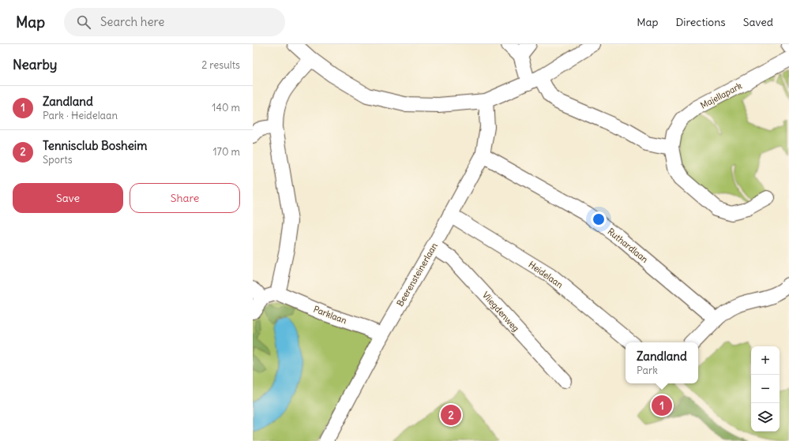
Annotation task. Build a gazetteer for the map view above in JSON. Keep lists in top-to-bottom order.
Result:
{
  "streets": {
    "street": [
      "Majellapark",
      "Ruthardlaan",
      "Beerensteinerlaan",
      "Heidelaan",
      "Vliegdenweg",
      "Parklaan"
    ]
  },
  "crossings": [
    ["Ruthardlaan", "Beerensteinerlaan"],
    ["Beerensteinerlaan", "Heidelaan"],
    ["Beerensteinerlaan", "Vliegdenweg"],
    ["Beerensteinerlaan", "Parklaan"]
  ],
  "page": {
    "header": "Map",
    "search": "Search here",
    "nav": ["Map", "Directions", "Saved"],
    "heading": ["Nearby", "2 results"],
    "list": [
      {
        "mark": "1",
        "name": "Zandland",
        "note": "Park · Heidelaan",
        "value": "140 m"
      },
      {
        "mark": "2",
        "name": "Tennisclub Bosheim",
        "note": "Sports",
        "value": "170 m"
      }
    ],
    "buttons": ["Save", "Share"],
    "popup": ["Zandland", "Park"],
    "map_buttons": ["+", "−"],
    "pins": ["1", "2"]
  }
}
